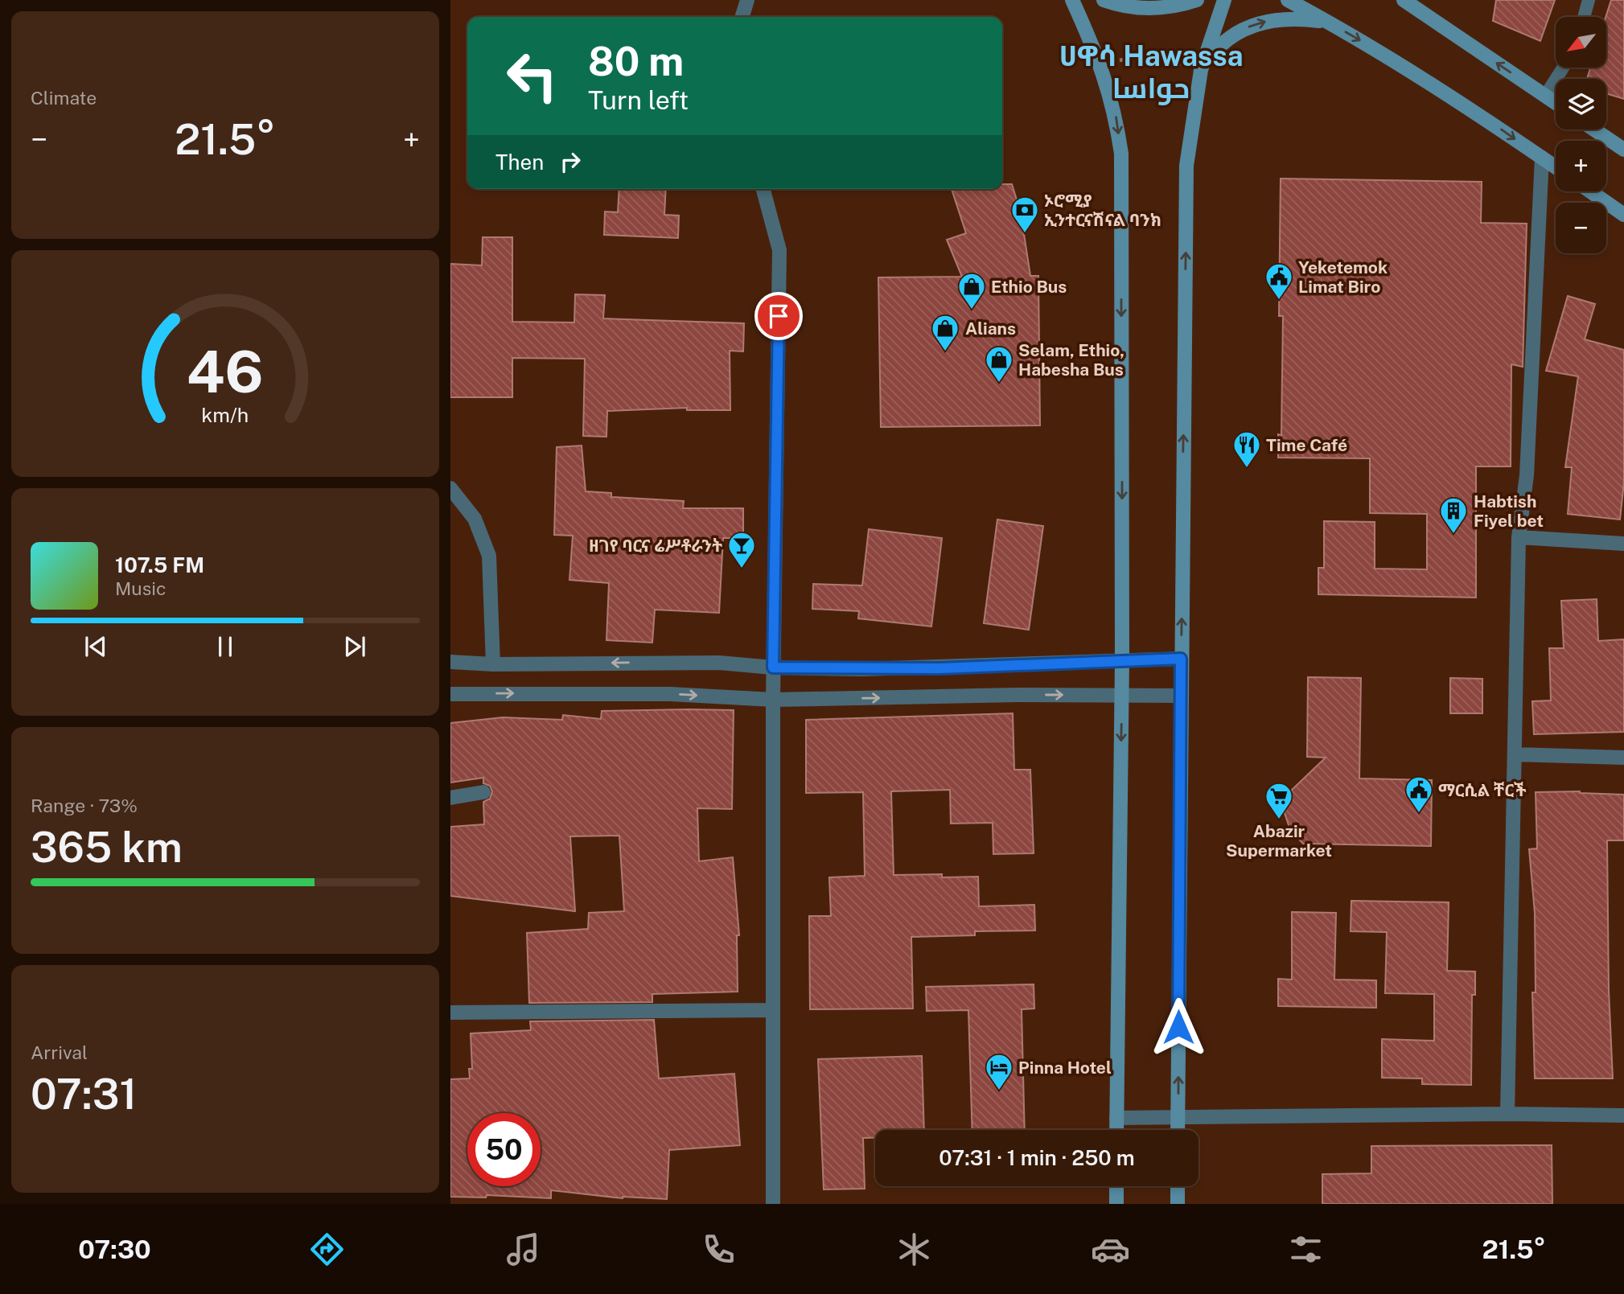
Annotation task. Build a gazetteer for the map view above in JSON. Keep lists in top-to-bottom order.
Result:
{
  "districts": ["ሀዋሳ Hawassa حواسا"],
  "places": {
    "bank": ["ኦሮሚያ ኢንተርናሽናል ባንክ"],
    "public building": ["Yeketemok Limat Biro", "ማርሲል ቸርች"],
    "shop": ["Ethio Bus", "Alians", "Selam, Ethio, Habesha Bus"],
    "restaurant": ["Time Café"],
    "building": ["Habtish Fiyel bet"],
    "bar": ["ዘገየ ባርና ሬሥቶራንት"],
    "supermarket": ["Abazir Supermarket"],
    "hotel": ["Pinna Hotel"]
  },
  "north": "bottom left",
  "page": {
    "tile": [
      "Climate",
      ["Range · 73%", "365 km"],
      ["Arrival", "07:31"]
    ],
    "map_buttons": ["+", "−"],
    "turn": ["80 m", "Turn left"],
    "heat": ["−", "21.5°", "+"],
    "then": "Then",
    "song": ["107.5 FM", "Music"],
    "limit": "50",
    "trip": "07:31 · 1 min · 250 m",
    "tabs": ["07:30", "21.5°"],
    "gauge": ["46", "km/h"]
  }
}
